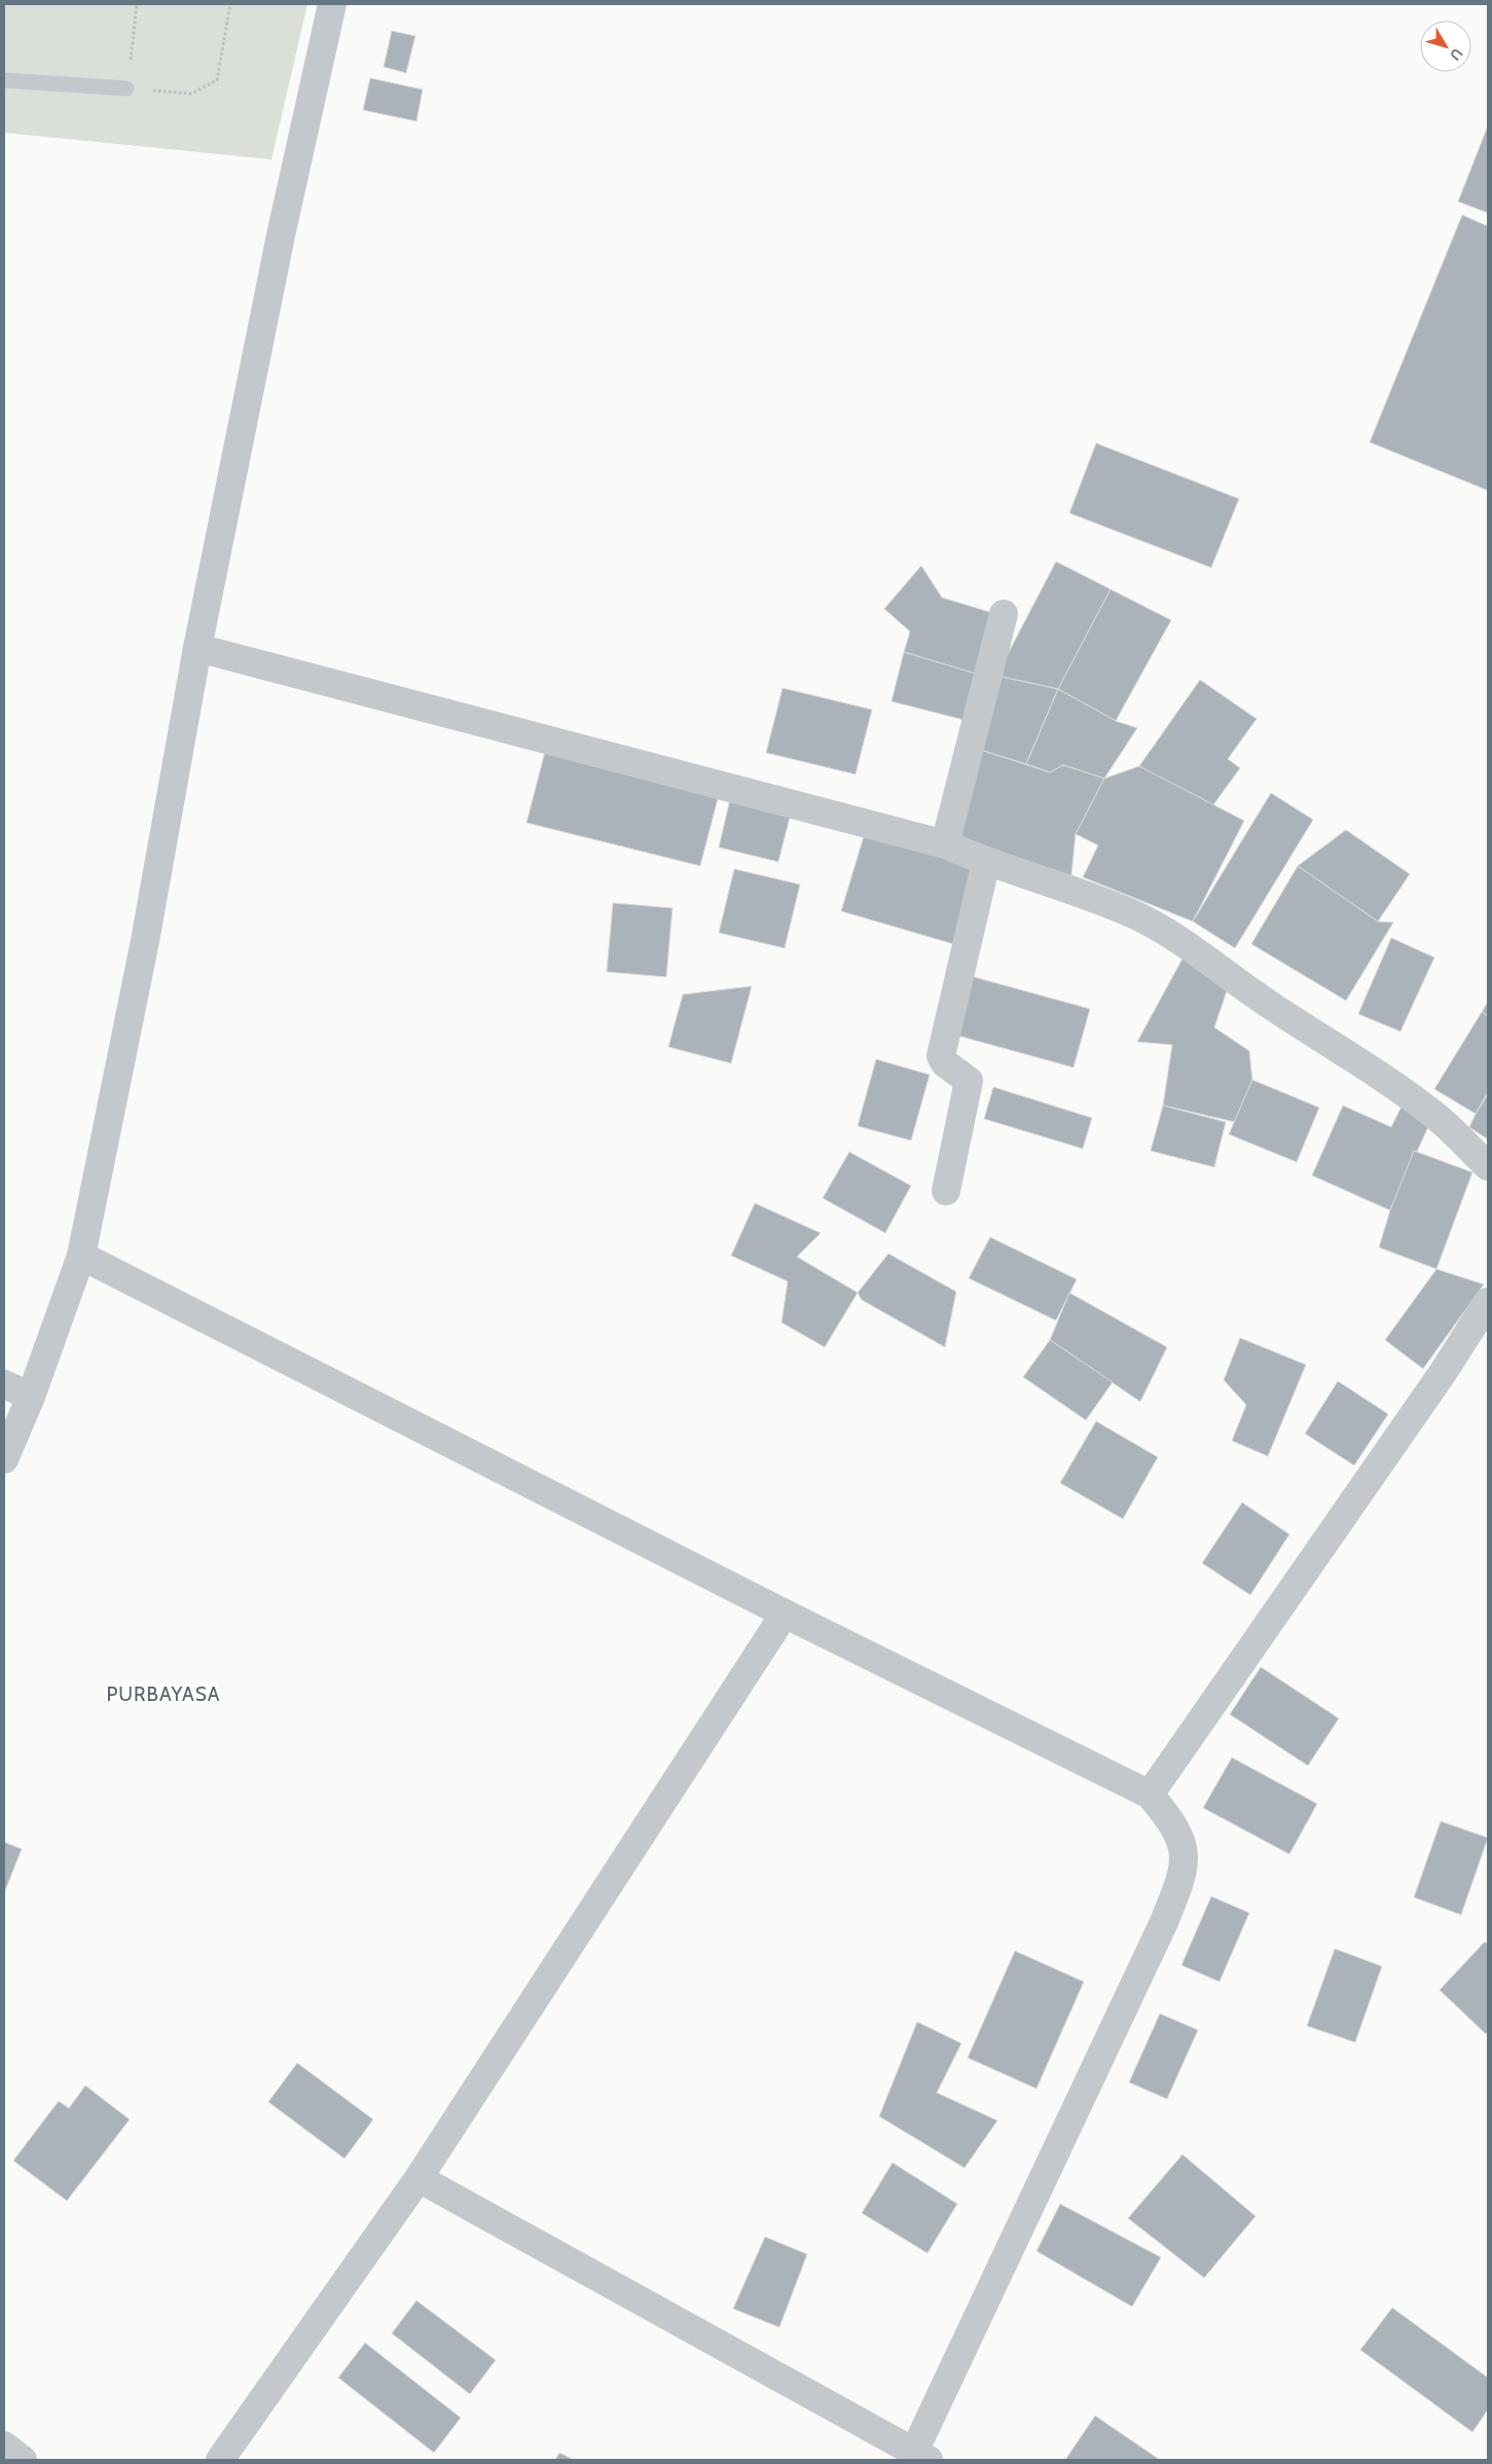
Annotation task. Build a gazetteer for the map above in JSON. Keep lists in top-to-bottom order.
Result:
{
  "districts": ["PURBAYASA"],
  "north": "bottom right"
}
